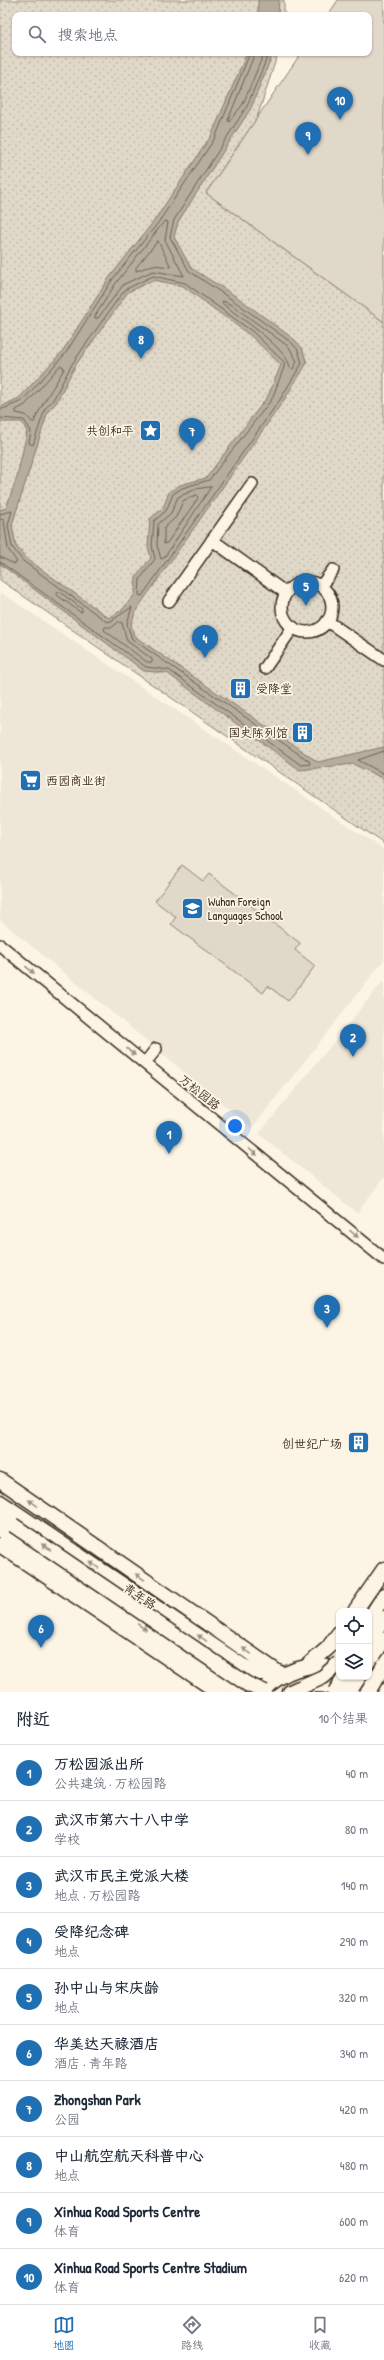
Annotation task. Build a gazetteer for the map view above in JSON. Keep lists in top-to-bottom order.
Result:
{
  "streets": {
    "main road": ["青年路"],
    "street": ["万松园路"]
  },
  "one_way": ["万松园路"],
  "places": {
    "place": ["共创和平"],
    "building": ["受降堂", "国史陈列馆", "创世纪广场"],
    "supermarket": ["西园商业街"],
    "school or university": ["Wuhan Foreign Languages School"]
  },
  "page": {
    "search": "搜索地点",
    "pins": [
      "10",
      "9",
      "8",
      "7",
      "5",
      "4",
      "2",
      "1",
      "3",
      "6"
    ],
    "heading": ["附近", "10个结果"],
    "list": [
      {
        "mark": "1",
        "name": "万松园派出所",
        "note": "公共建筑 · 万松园路",
        "value": "40 m"
      },
      {
        "mark": "2",
        "name": "武汉市第六十八中学",
        "note": "学校",
        "value": "80 m"
      },
      {
        "mark": "3",
        "name": "武汉市民主党派大楼",
        "note": "地点 · 万松园路",
        "value": "140 m"
      },
      {
        "mark": "4",
        "name": "受降纪念碑",
        "note": "地点",
        "value": "290 m"
      },
      {
        "mark": "5",
        "name": "孙中山与宋庆龄",
        "note": "地点",
        "value": "320 m"
      },
      {
        "mark": "6",
        "name": "华美达天禄酒店",
        "note": "酒店 · 青年路",
        "value": "340 m"
      },
      {
        "mark": "7",
        "name": "Zhongshan Park",
        "note": "公园",
        "value": "420 m"
      },
      {
        "mark": "8",
        "name": "中山航空航天科普中心",
        "note": "地点",
        "value": "480 m"
      },
      {
        "mark": "9",
        "name": "Xinhua Road Sports Centre",
        "note": "体育",
        "value": "600 m"
      },
      {
        "mark": "10",
        "name": "Xinhua Road Sports Centre Stadium",
        "note": "体育",
        "value": "620 m"
      }
    ],
    "nav": ["地图", "路线", "收藏"]
  }
}
